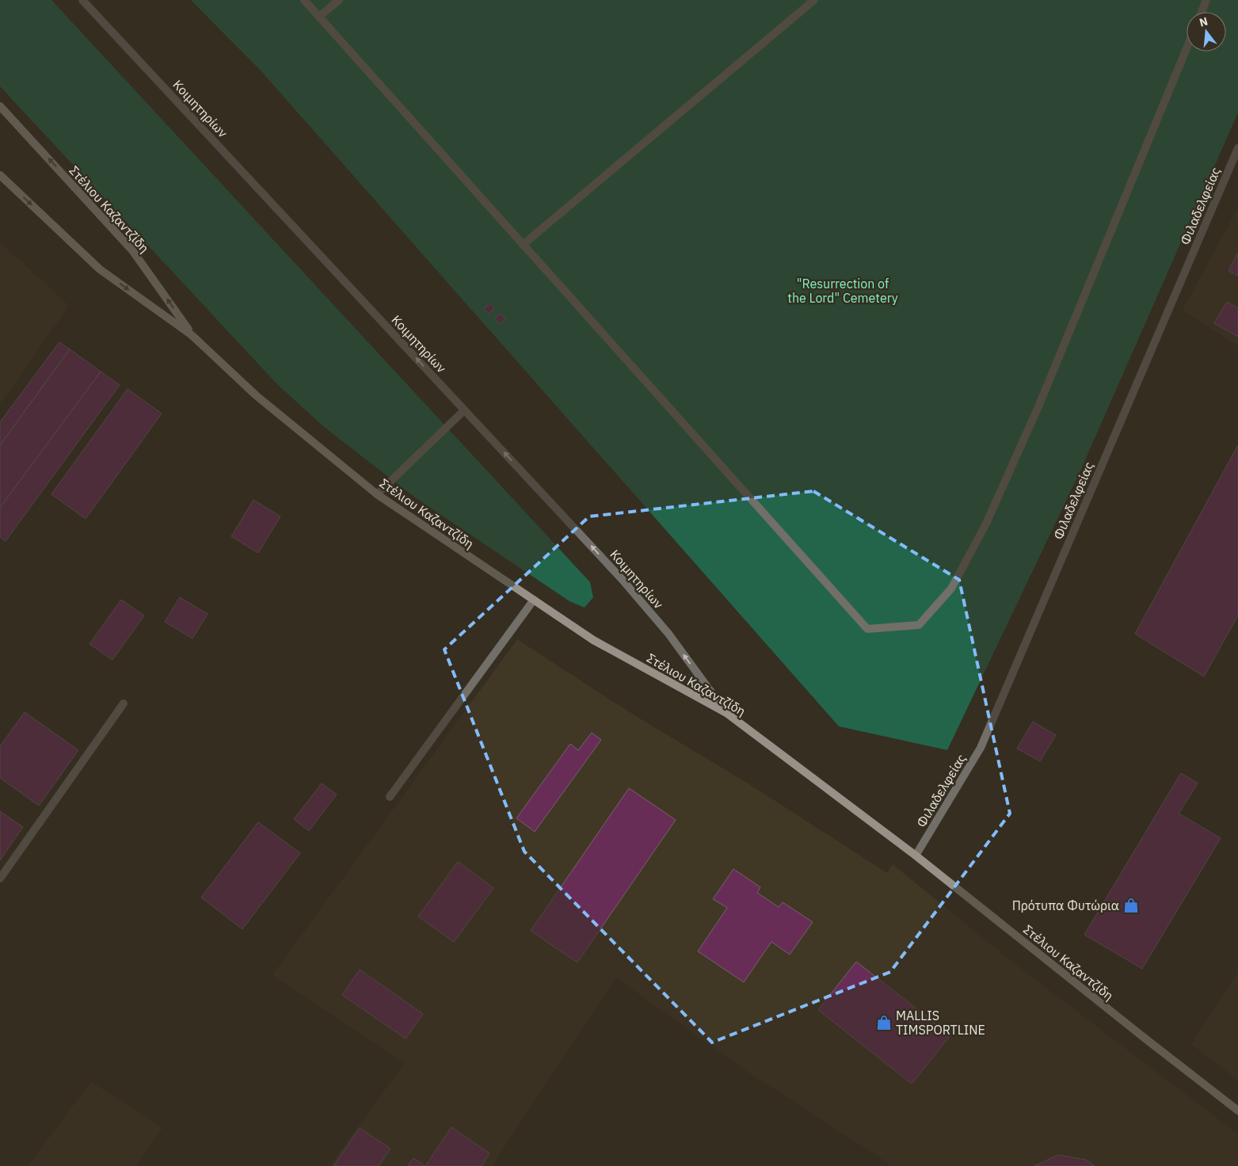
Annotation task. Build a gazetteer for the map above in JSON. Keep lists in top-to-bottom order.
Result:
{
  "streets": {
    "main road": ["Στέλιου Καζαντζίδη"],
    "street": ["Κοιμητηρίων", "Φιλαδελφείας"]
  },
  "crossings": [
    ["Κοιμητηρίων", "Στέλιου Καζαντζίδη"],
    ["Φιλαδελφείας", "Στέλιου Καζαντζίδη"]
  ],
  "one_way": ["Κοιμητηρίων"],
  "parks": ["\"Resurrection of the Lord\" Cemetery"],
  "places": {
    "shop": ["Πρότυπα Φυτώρια", "MALLIS TIMSPORTLINE"]
  },
  "north": "top"
}
